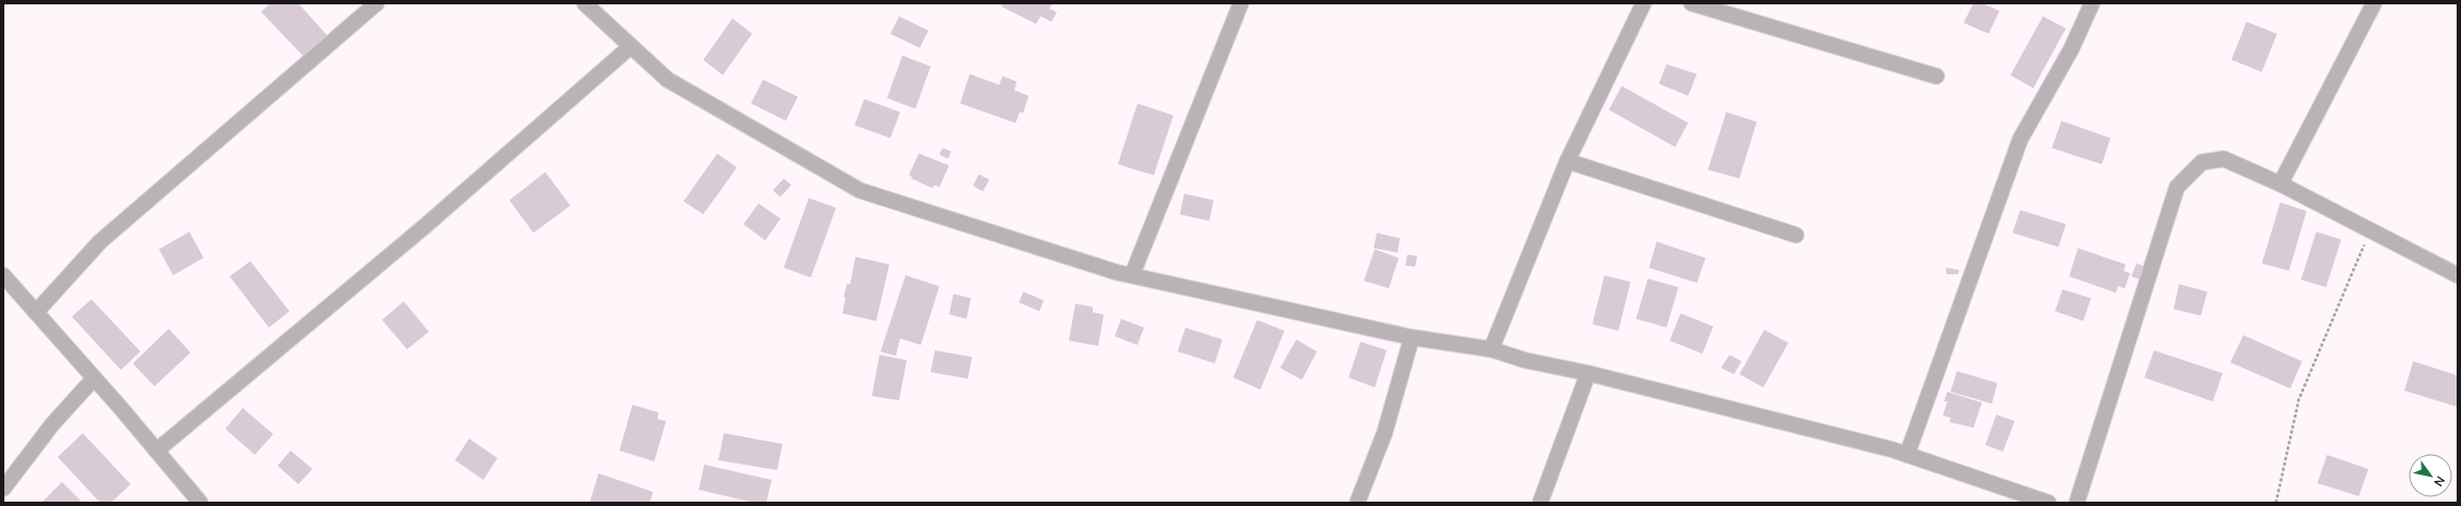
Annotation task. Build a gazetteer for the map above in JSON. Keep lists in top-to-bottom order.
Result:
{
  "north": "bottom right"
}
